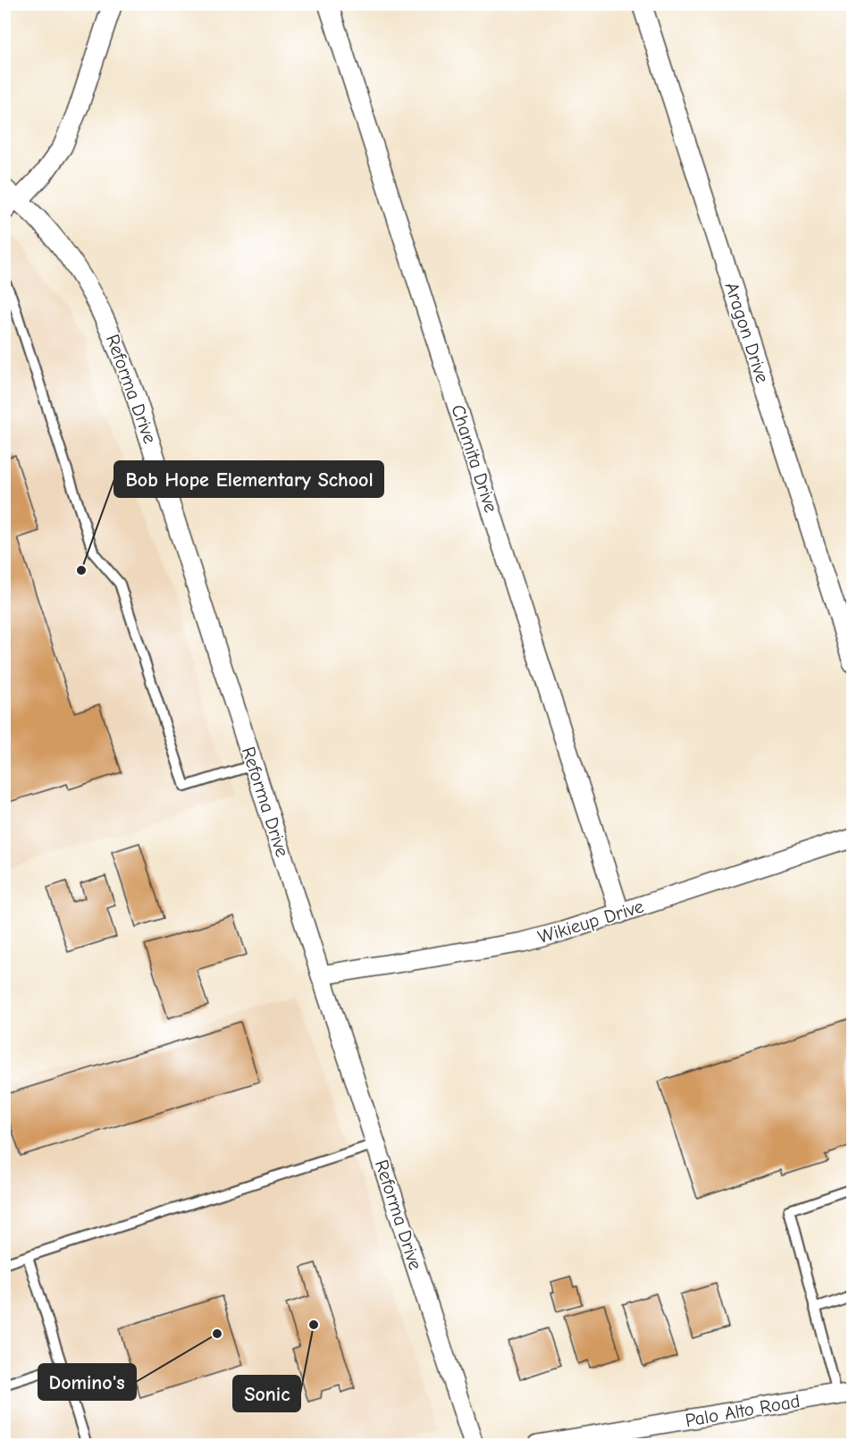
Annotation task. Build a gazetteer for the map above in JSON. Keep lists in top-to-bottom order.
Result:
{
  "streets": {
    "street": [
      "Aragon Drive",
      "Reforma Drive",
      "Chamita Drive",
      "Wikieup Drive",
      "Palo Alto Road"
    ]
  },
  "crossings": [
    ["Reforma Drive", "Wikieup Drive"],
    ["Chamita Drive", "Wikieup Drive"]
  ],
  "places": ["Bob Hope Elementary School", "Sonic", "Domino's"]
}
